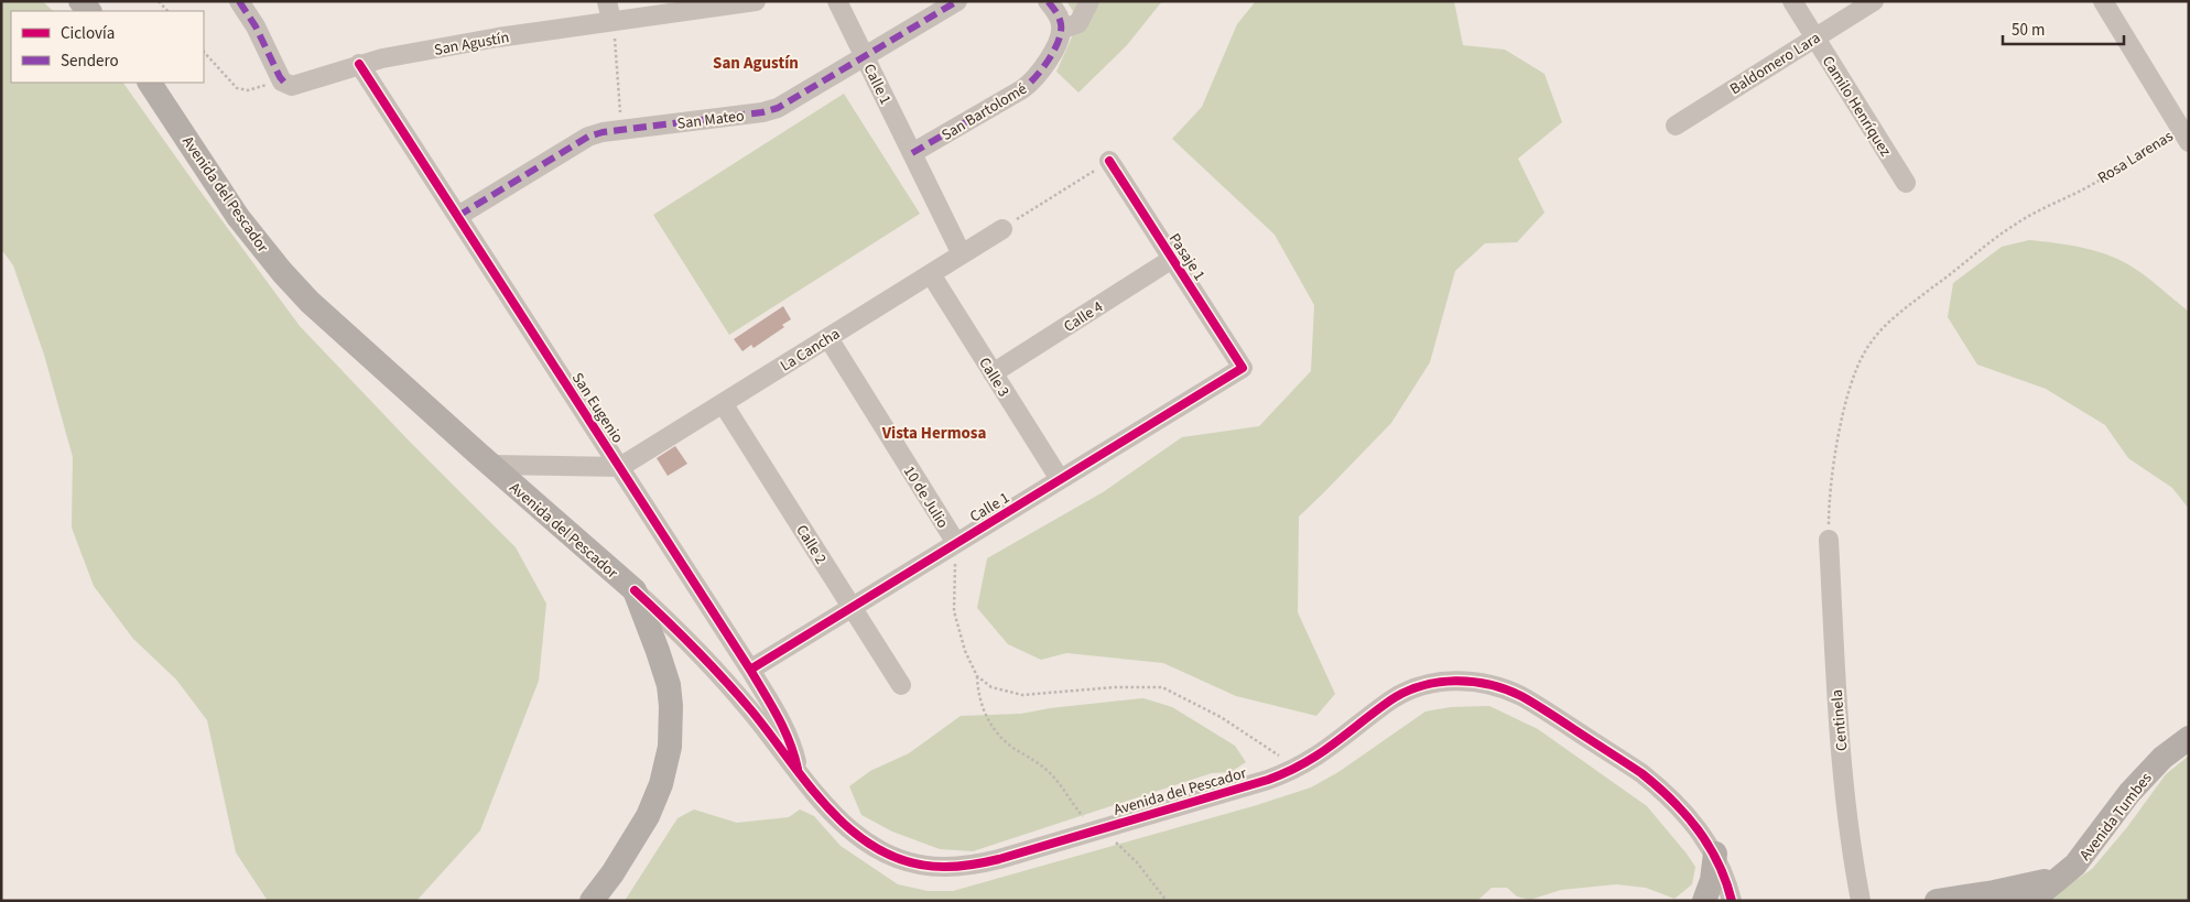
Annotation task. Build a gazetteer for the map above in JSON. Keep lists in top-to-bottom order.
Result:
{
  "streets": {
    "main road": ["Avenida del Pescador", "Avenida Tumbes"],
    "street": [
      "San Agustín",
      "Baldomero Lara",
      "Calle 1",
      "Camilo Henríquez",
      "San Bartolomé",
      "San Mateo",
      "Pasaje 1",
      "Calle 4",
      "La Cancha",
      "Calle 3",
      "San Eugenio",
      "10 de Julio",
      "Calle 2",
      "Centinela"
    ],
    "path": ["Rosa Larenas"]
  },
  "crossings": [
    ["San Agustín", "San Eugenio"],
    ["Baldomero Lara", "Camilo Henríquez"],
    ["Calle 1", "San Bartolomé"],
    ["Calle 1", "San Mateo"],
    ["Calle 1", "Pasaje 1"],
    ["Calle 1", "La Cancha"],
    ["Calle 1", "Calle 3"],
    ["Calle 1", "San Eugenio"],
    ["Calle 1", "10 de Julio"],
    ["Calle 1", "Calle 2"],
    ["San Mateo", "San Eugenio"],
    ["Rosa Larenas", "Centinela"],
    ["Avenida del Pescador", "San Eugenio"],
    ["Pasaje 1", "Calle 4"],
    ["Calle 4", "Calle 3"],
    ["La Cancha", "Calle 3"],
    ["La Cancha", "San Eugenio"],
    ["La Cancha", "10 de Julio"],
    ["La Cancha", "Calle 2"]
  ],
  "districts": ["San Agustín", "Vista Hermosa"],
  "legend": ["Ciclovía", "Sendero"],
  "scale_bar": "50 m"
}
